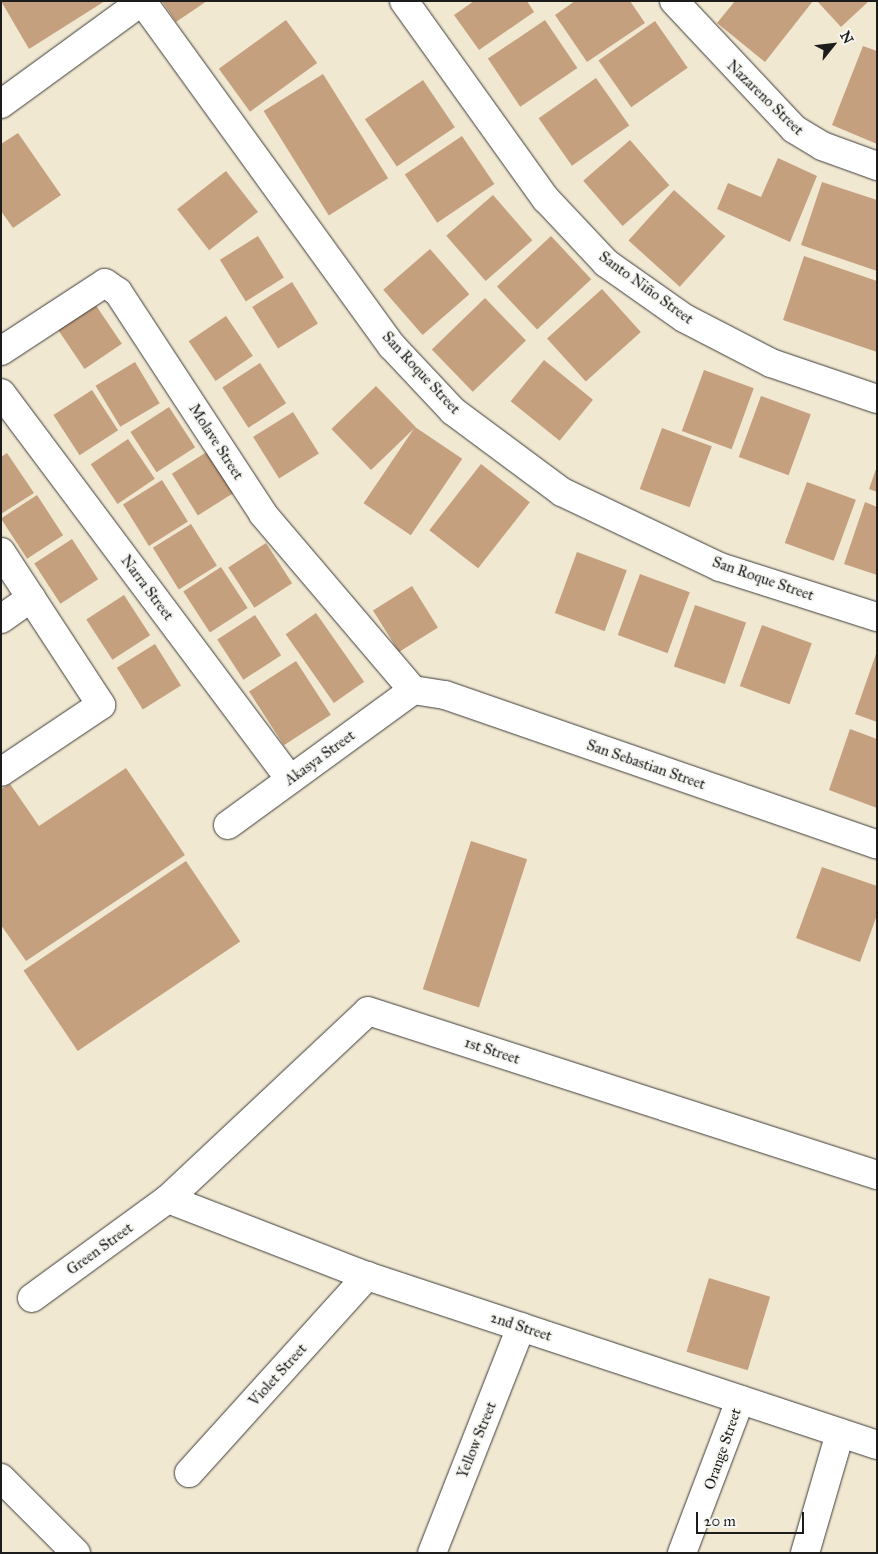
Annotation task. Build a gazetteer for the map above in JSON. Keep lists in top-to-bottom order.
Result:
{
  "streets": {
    "street": [
      "Nazareno Street",
      "Santo Niño Street",
      "San Roque Street",
      "Molave Street",
      "Narra Street",
      "Akasya Street",
      "San Sebastian Street",
      "1st Street",
      "Green Street",
      "2nd Street",
      "Violet Street",
      "Yellow Street",
      "Orange Street"
    ]
  },
  "crossings": [
    ["Molave Street", "Akasya Street"],
    ["Molave Street", "San Sebastian Street"],
    ["Narra Street", "Akasya Street"],
    ["Akasya Street", "San Sebastian Street"],
    ["1st Street", "Green Street"],
    ["1st Street", "2nd Street"],
    ["Green Street", "2nd Street"],
    ["2nd Street", "Violet Street"],
    ["2nd Street", "Yellow Street"],
    ["2nd Street", "Orange Street"]
  ],
  "scale_bar": "20 m",
  "north": "top right"
}
